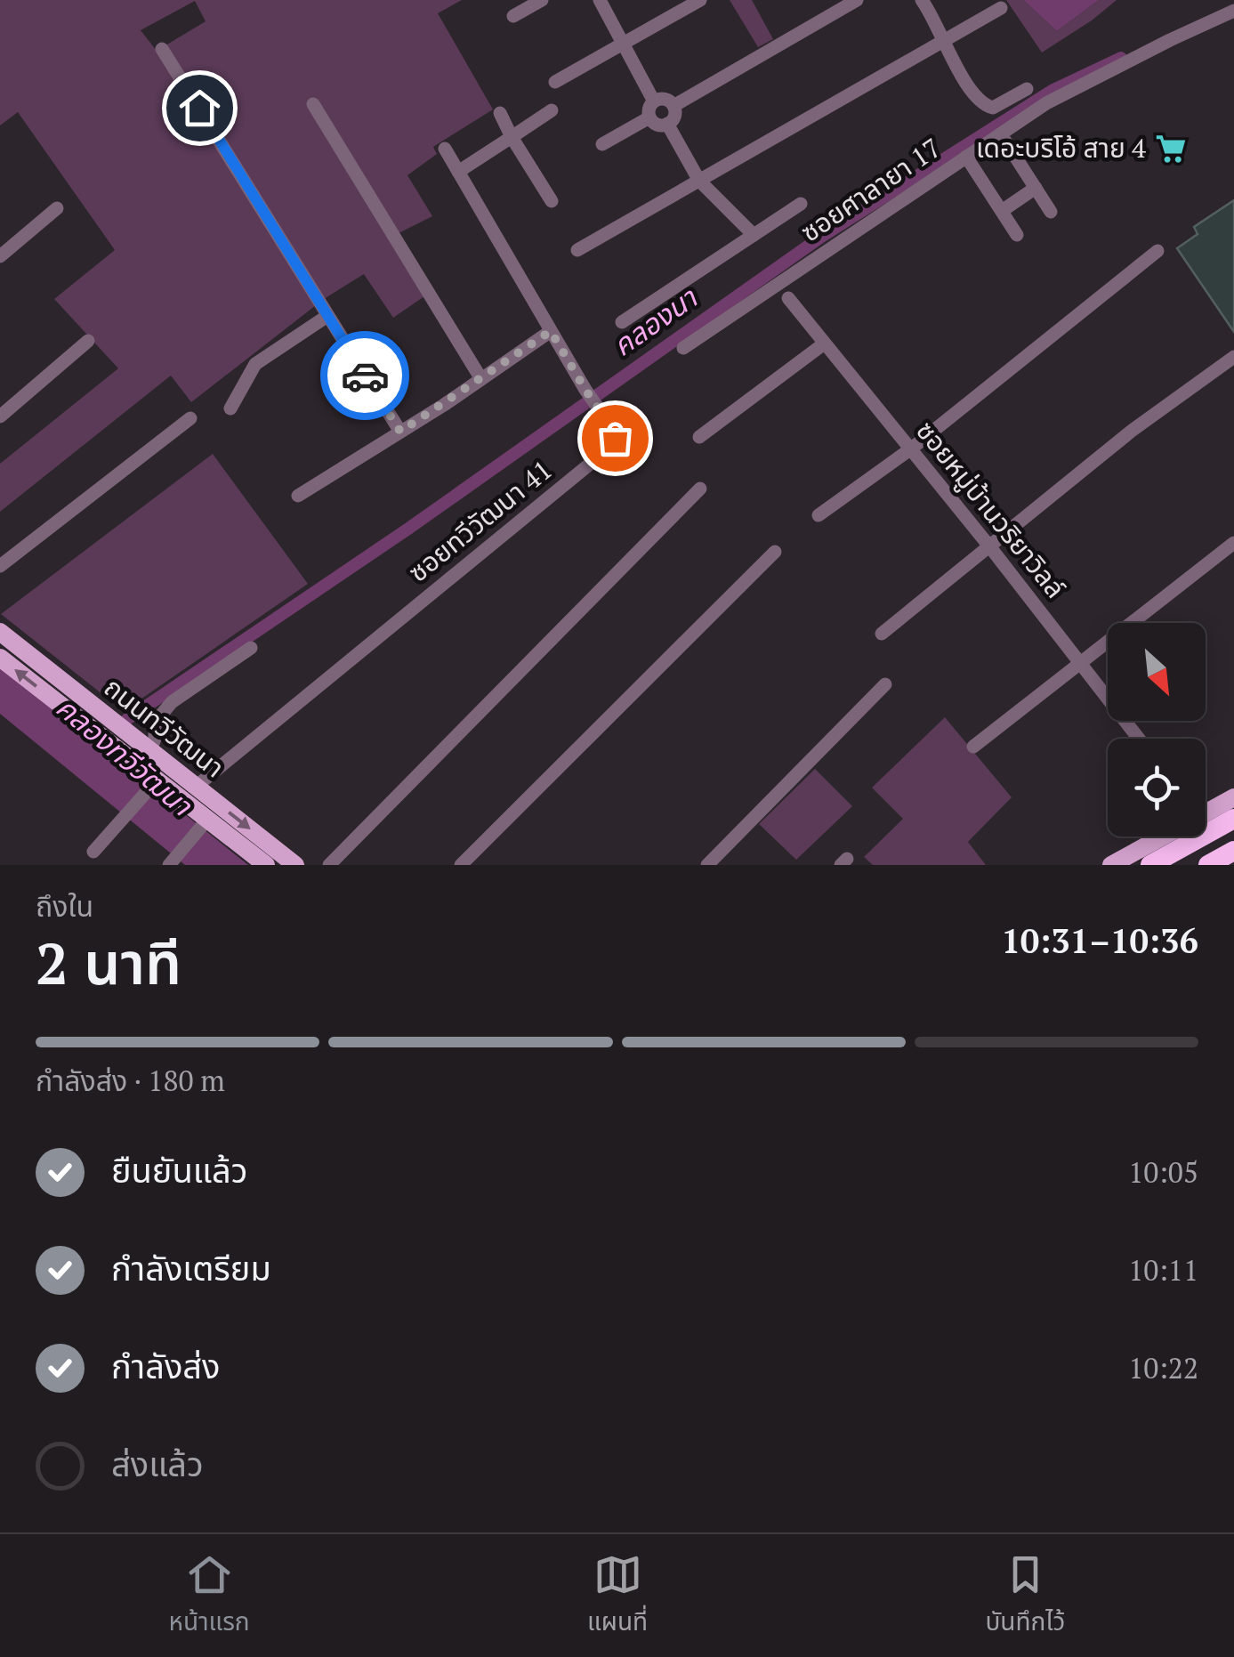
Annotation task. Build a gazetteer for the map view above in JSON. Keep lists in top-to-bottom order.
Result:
{
  "streets": {
    "main road": ["ถนนทวีวัฒนา"],
    "street": ["ซอยศาลายา 17", "ซอยหมู่บ้านวริยาวิลล์", "ซอยทวีวัฒนา 41"]
  },
  "crossings": [
    ["ซอยทวีวัฒนา 41", "ถนนทวีวัฒนา"]
  ],
  "water": ["คลองนา", "คลองทวีวัฒนา"],
  "places": {
    "supermarket": ["เดอะบริโอ้ สาย 4"]
  },
  "north": "bottom right",
  "page": {
    "heading": ["2 นาที", "ถึงใน", "10:31–10:36"],
    "bar": "กำลังส่ง · 180 m",
    "list": [
      ["ยืนยันแล้ว", "10:05"],
      ["กำลังเตรียม", "10:11"],
      ["กำลังส่ง", "10:22"],
      "ส่งแล้ว"
    ],
    "tabs": ["หน้าแรก", "แผนที่", "บันทึกไว้"]
  }
}
